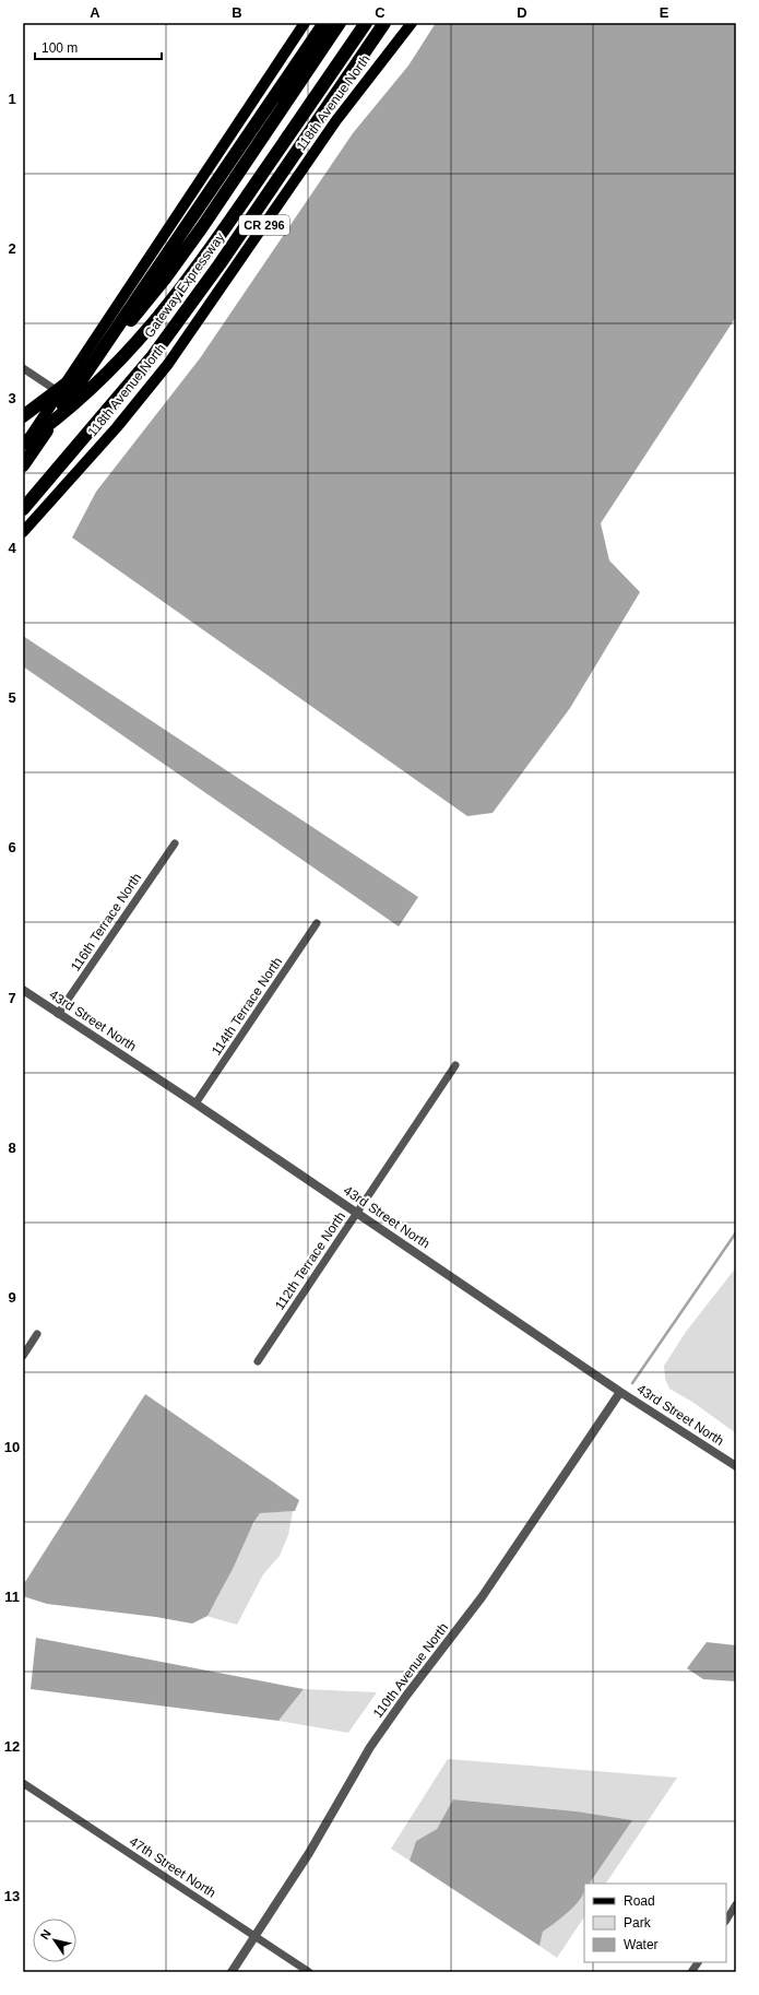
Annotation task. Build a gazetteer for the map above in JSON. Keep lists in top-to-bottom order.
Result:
{
  "streets": {
    "highway": ["Gateway Expressway"],
    "main road": ["118th Avenue North", "CR 296"],
    "street": [
      "116th Terrace North",
      "114th Terrace North",
      "43rd Street North",
      "112th Terrace North",
      "110th Avenue North",
      "47th Street North"
    ]
  },
  "crossings": [
    ["116th Terrace North", "43rd Street North"],
    ["114th Terrace North", "43rd Street North"],
    ["43rd Street North", "112th Terrace North"],
    ["43rd Street North", "110th Avenue North"],
    ["110th Avenue North", "47th Street North"]
  ],
  "legend": ["Road", "Park", "Water"],
  "scale_bar": "100 m",
  "north": "top left",
  "grid": {
    "columns": [
      "A",
      "B",
      "C",
      "D",
      "E"
    ],
    "rows": [
      "1",
      "2",
      "3",
      "4",
      "5",
      "6",
      "7",
      "8",
      "9",
      "10",
      "11",
      "12",
      "13"
    ]
  }
}
